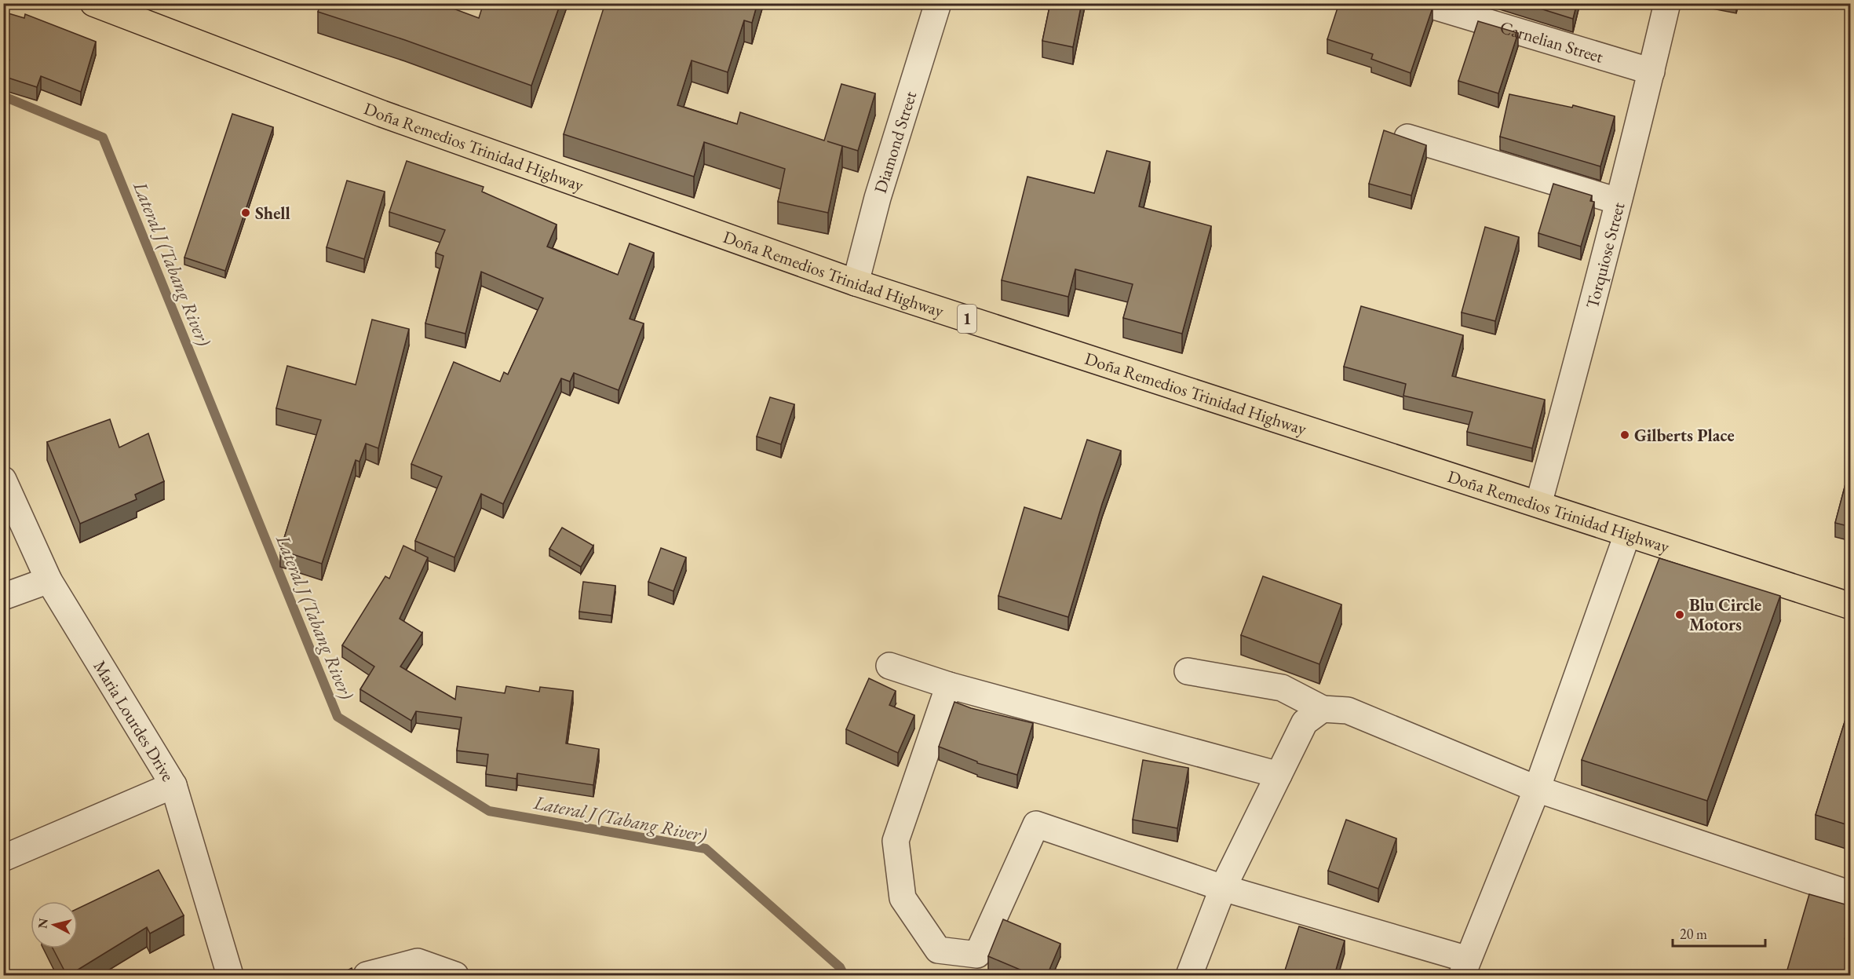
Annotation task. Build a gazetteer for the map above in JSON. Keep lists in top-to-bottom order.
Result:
{
  "streets": {
    "highway": ["Doña Remedios Trinidad Highway", "1"],
    "street": [
      "Carnelian Street",
      "Diamond Street",
      "Torquiose Street",
      "Maria Lourdes Drive"
    ]
  },
  "crossings": [
    ["Carnelian Street", "Torquiose Street"],
    ["Diamond Street", "Doña Remedios Trinidad Highway"],
    ["Doña Remedios Trinidad Highway", "Torquiose Street"]
  ],
  "water": ["Lateral J (Tabang River)"],
  "places": ["Shell", "Gilberts Place", "Blu Circle Motors"],
  "scale_bar": "20 m",
  "north": "left"
}
